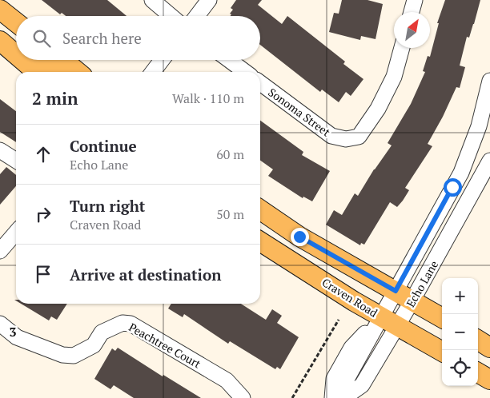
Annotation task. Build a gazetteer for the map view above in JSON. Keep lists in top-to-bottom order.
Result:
{
  "streets": {
    "main road": ["Craven Road"],
    "street": ["Sonoma Street", "Echo Lane", "Peachtree Court"]
  },
  "crossings": [
    ["Echo Lane", "Craven Road"]
  ],
  "north": "top right",
  "page": {
    "search": "Search here",
    "heading": ["2 min", "Walk · 110 m"],
    "list": [
      ["Continue", "Echo Lane", "60 m"],
      ["Turn right", "Craven Road", "50 m"],
      "Arrive at destination"
    ],
    "map_buttons": ["+", "−"]
  },
  "grid": {
    "rows": ["3"]
  }
}
